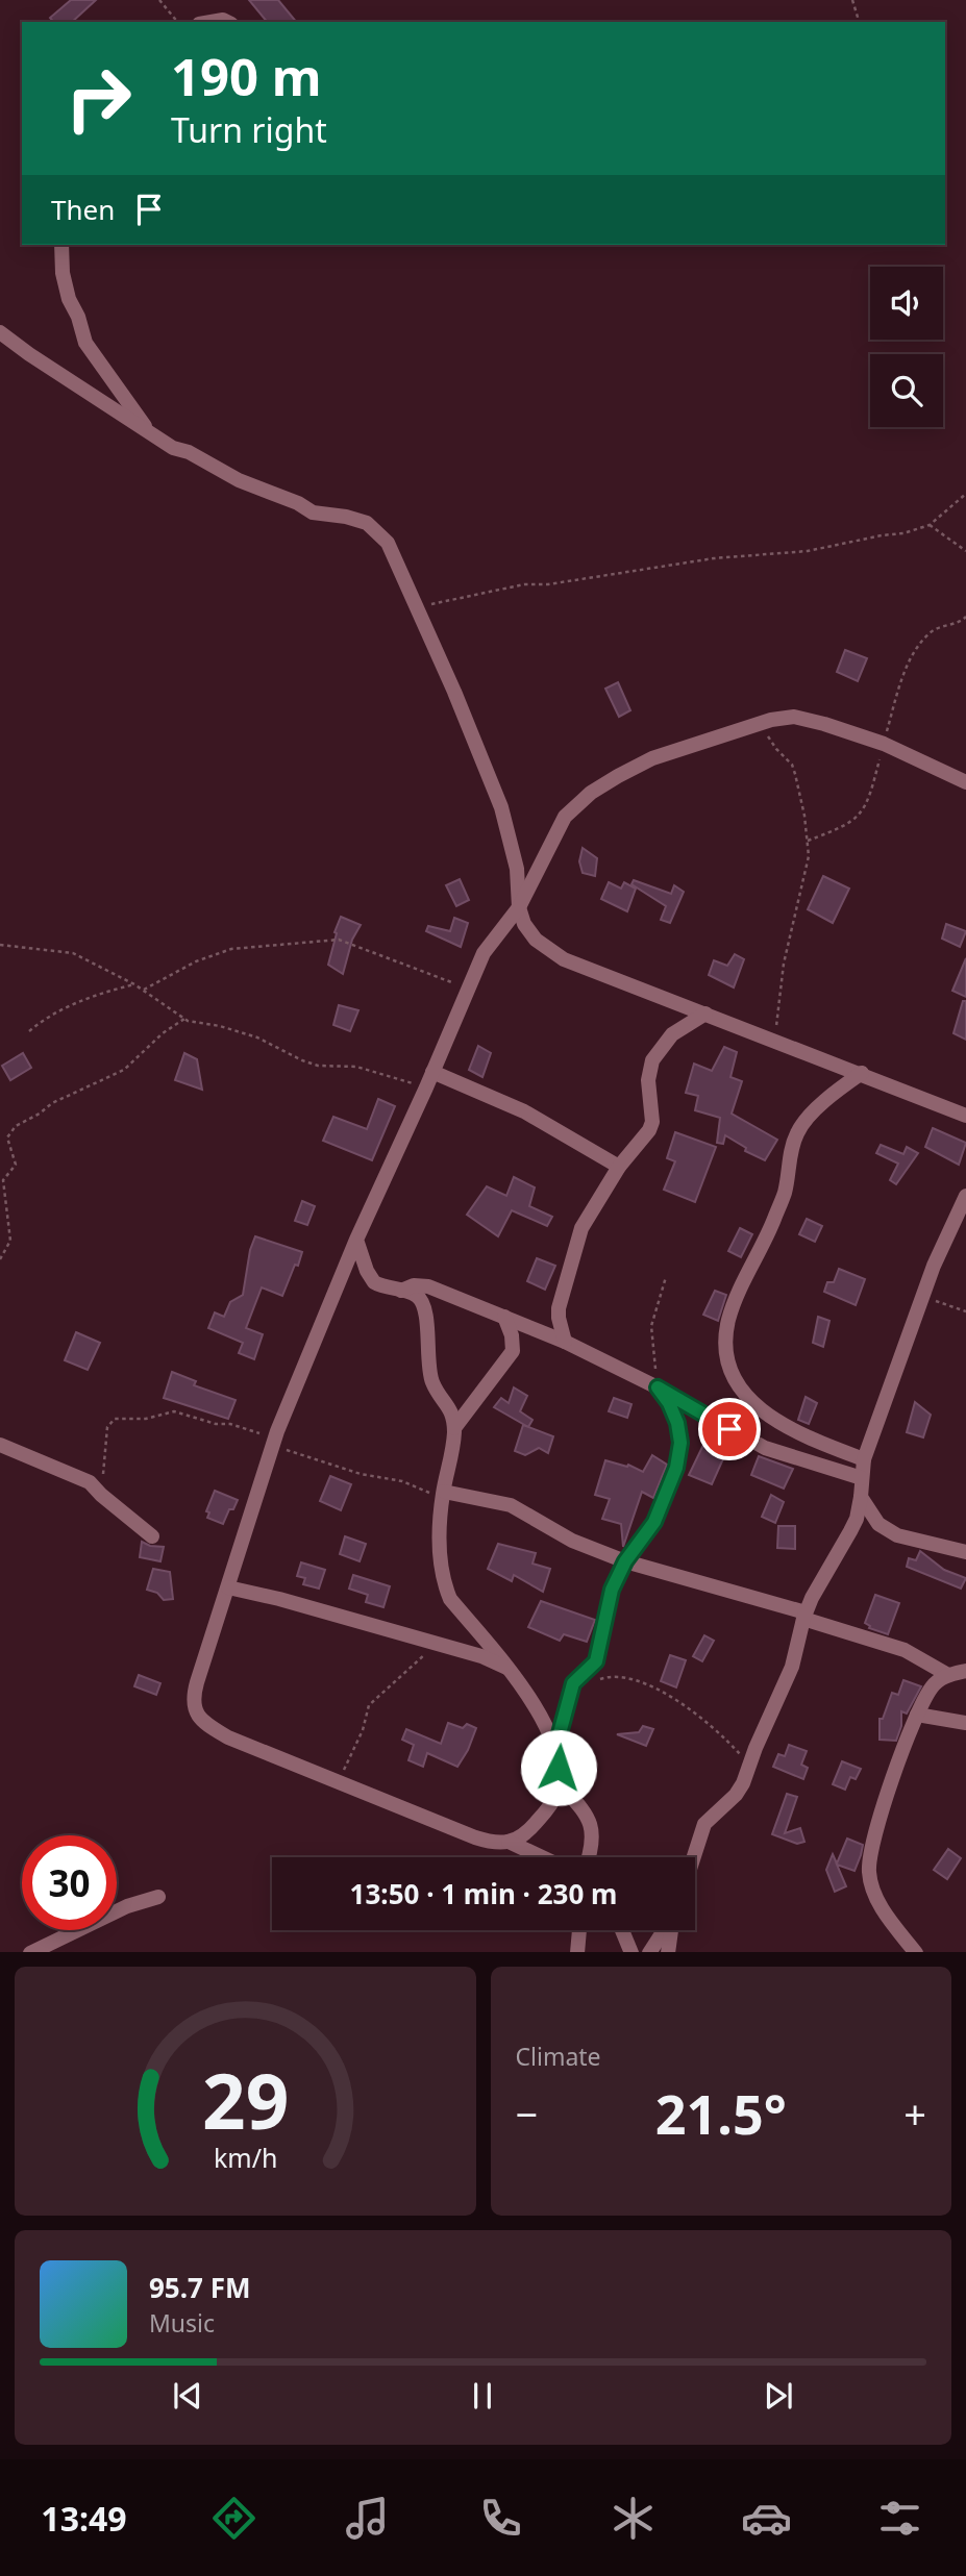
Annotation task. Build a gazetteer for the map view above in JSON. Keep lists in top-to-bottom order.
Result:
{
  "page": {
    "turn": ["190 m", "Turn right"],
    "then": "Then",
    "limit": "30",
    "trip": "13:50 · 1 min · 230 m",
    "tile": "Climate",
    "heat": ["−", "21.5°", "+"],
    "song": ["95.7 FM", "Music"],
    "tabs": "13:49",
    "gauge": ["29", "km/h"]
  }
}
